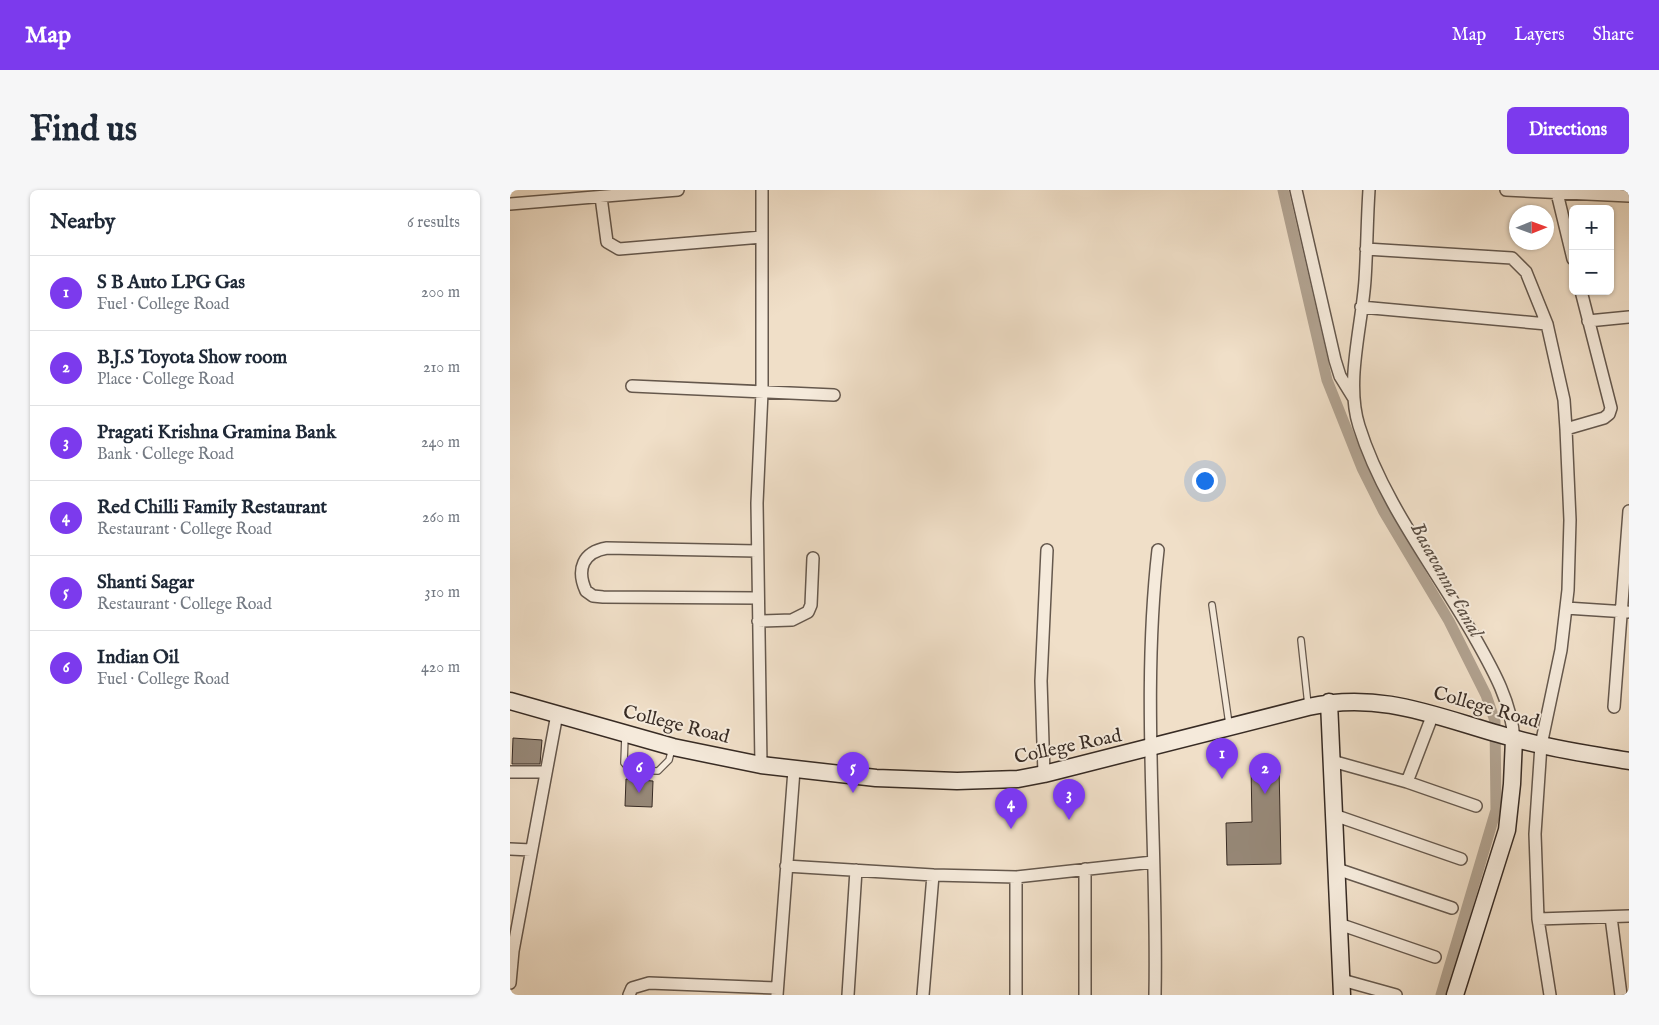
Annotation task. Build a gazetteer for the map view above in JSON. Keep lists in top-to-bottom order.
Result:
{
  "streets": {
    "main road": ["College Road"]
  },
  "water": ["Basavanna Canal"],
  "north": "right",
  "page": {
    "header": "Map",
    "nav": ["Map", "Layers", "Share"],
    "buttons": "Directions",
    "title": "Find us",
    "heading": ["Nearby", "6 results"],
    "map_buttons": ["+", "−"],
    "list": [
      {
        "mark": "1",
        "name": "S B Auto LPG Gas",
        "note": "Fuel · College Road",
        "value": "200 m"
      },
      {
        "mark": "2",
        "name": "B.J.S Toyota Show room",
        "note": "Place · College Road",
        "value": "210 m"
      },
      {
        "mark": "3",
        "name": "Pragati Krishna Gramina Bank",
        "note": "Bank · College Road",
        "value": "240 m"
      },
      {
        "mark": "4",
        "name": "Red Chilli Family Restaurant",
        "note": "Restaurant · College Road",
        "value": "260 m"
      },
      {
        "mark": "5",
        "name": "Shanti Sagar",
        "note": "Restaurant · College Road",
        "value": "310 m"
      },
      {
        "mark": "6",
        "name": "Indian Oil",
        "note": "Fuel · College Road",
        "value": "420 m"
      }
    ],
    "pins": [
      "1",
      "5",
      "6",
      "2",
      "3",
      "4"
    ]
  }
}
